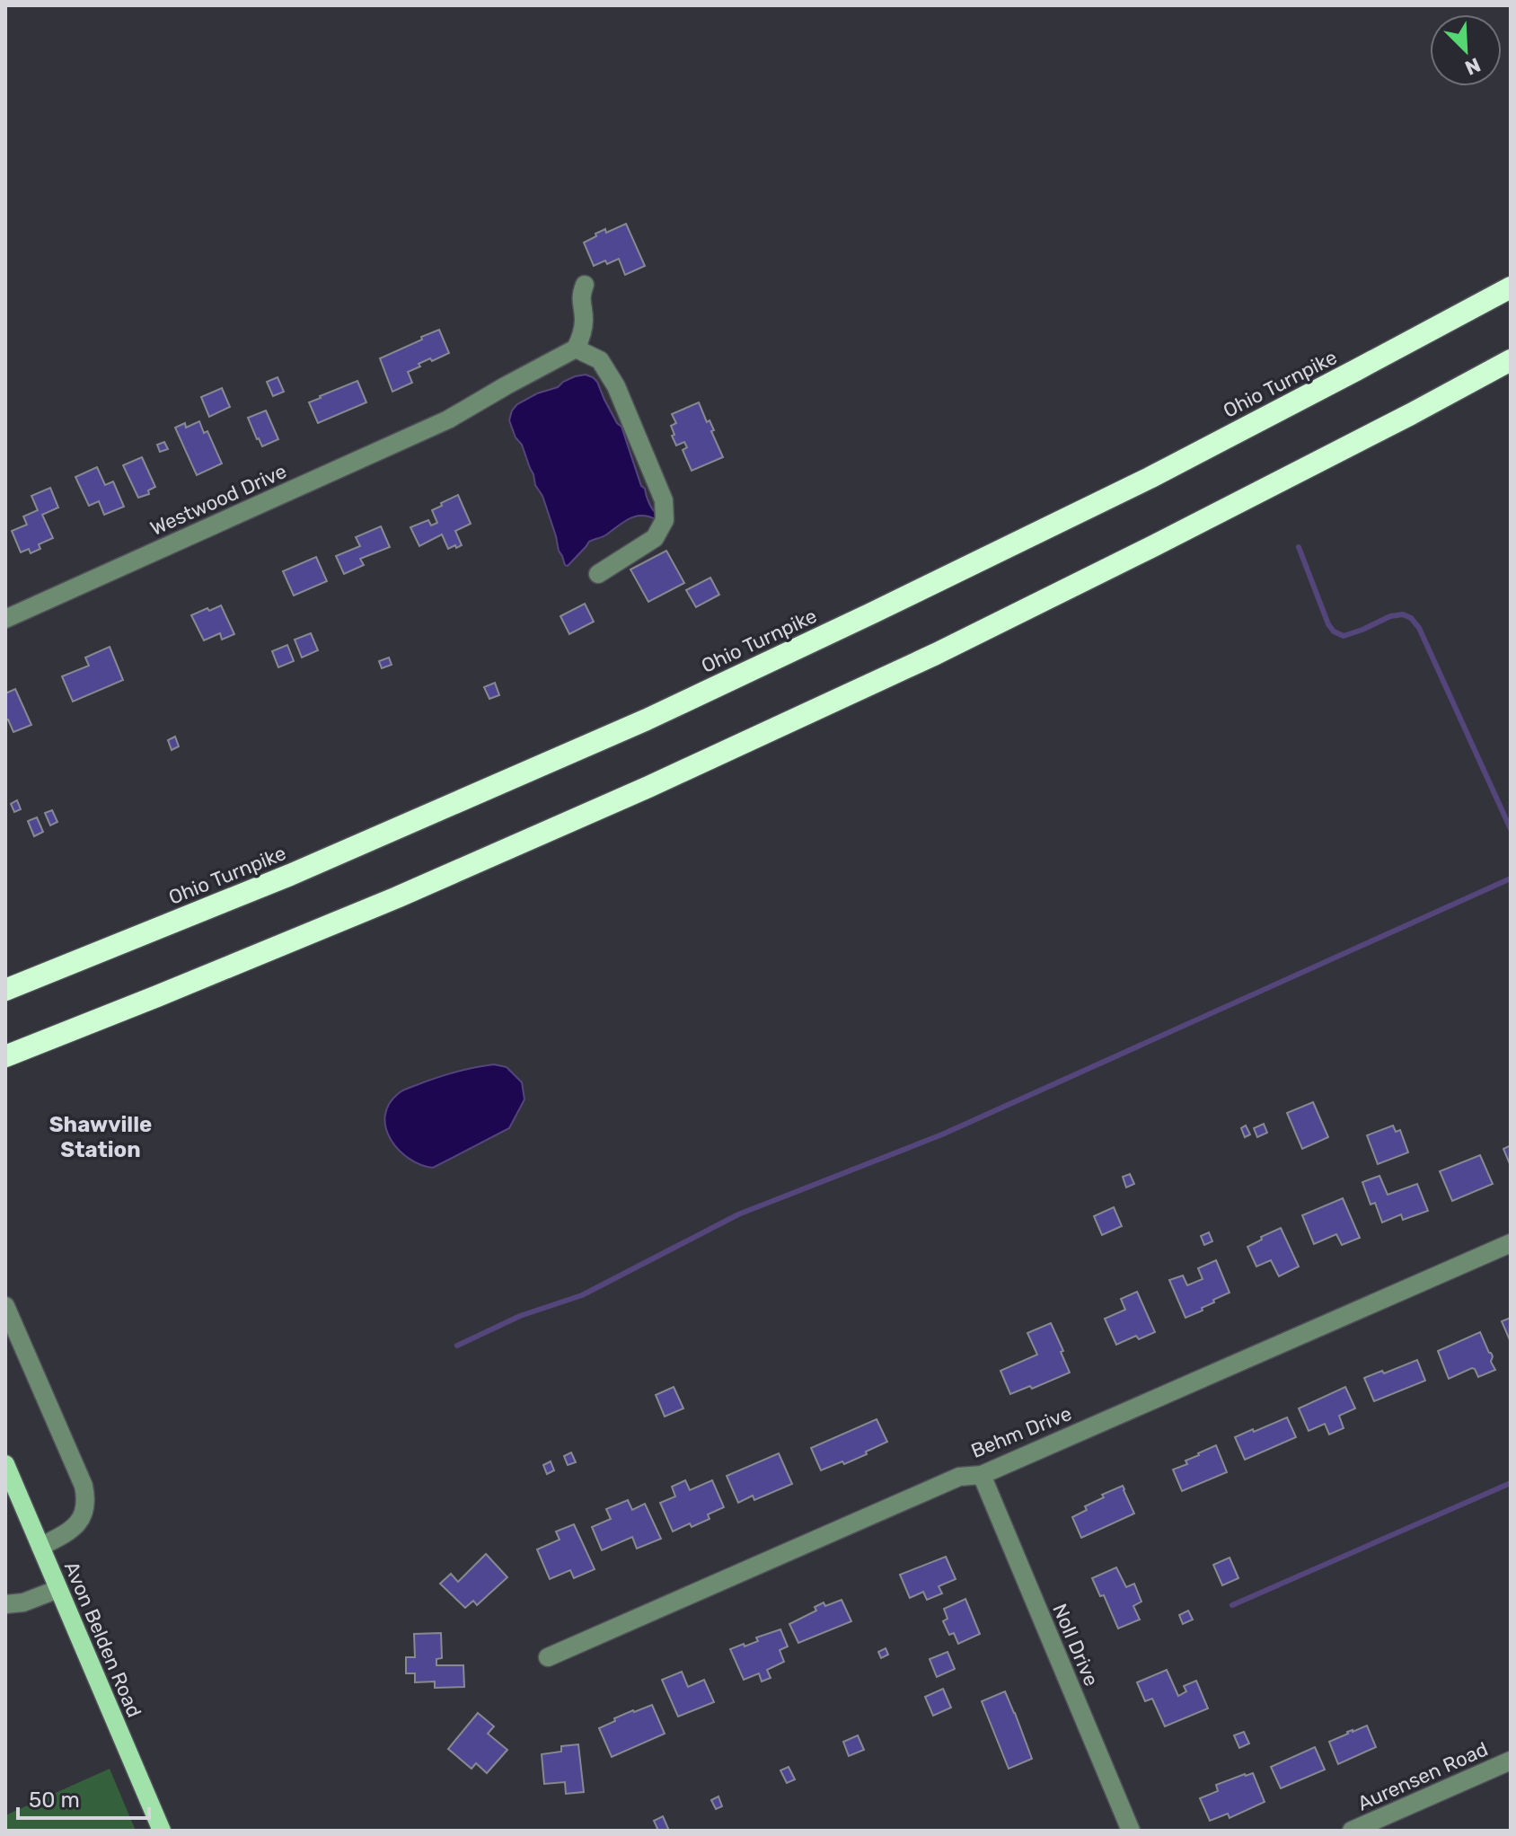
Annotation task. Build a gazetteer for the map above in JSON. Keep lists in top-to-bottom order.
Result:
{
  "streets": {
    "highway": ["Ohio Turnpike"],
    "main road": ["Avon Belden Road"],
    "street": [
      "Westwood Drive",
      "Behm Drive",
      "Noll Drive",
      "Aurensen Road"
    ]
  },
  "crossings": [
    ["Behm Drive", "Noll Drive"]
  ],
  "districts": ["Shawville Station"],
  "scale_bar": "50 m",
  "north": "bottom right"
}
